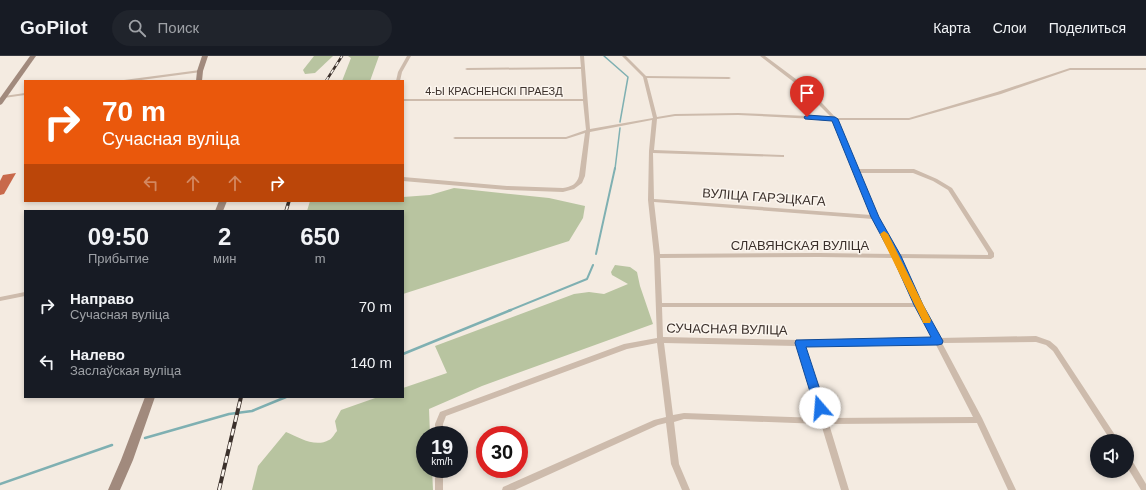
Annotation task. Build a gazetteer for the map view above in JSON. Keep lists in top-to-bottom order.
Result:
{
  "streets": {
    "street": [
      "4-Ы КРАСНЕНСКІ ПРАЕЗД",
      "ВУЛІЦА ГАРЭЦКАГА",
      "СЛАВЯНСКАЯ ВУЛІЦА",
      "СУЧАСНАЯ ВУЛІЦА"
    ]
  },
  "page": {
    "header": "GoPilot",
    "search": "Поиск",
    "nav": ["Карта", "Слои", "Поделиться"],
    "turn": ["70 m", "Сучасная вуліца"],
    "eta": [
      "09:50",
      "Прибытие",
      "2",
      "мин",
      "650",
      "m"
    ],
    "list": [
      {
        "name": "Направо",
        "note": "Сучасная вуліца",
        "value": "70 m"
      },
      {
        "name": "Налево",
        "note": "Заслаўская вуліца",
        "value": "140 m"
      }
    ],
    "speed": "19 km/h",
    "limit": "30"
  }
}
